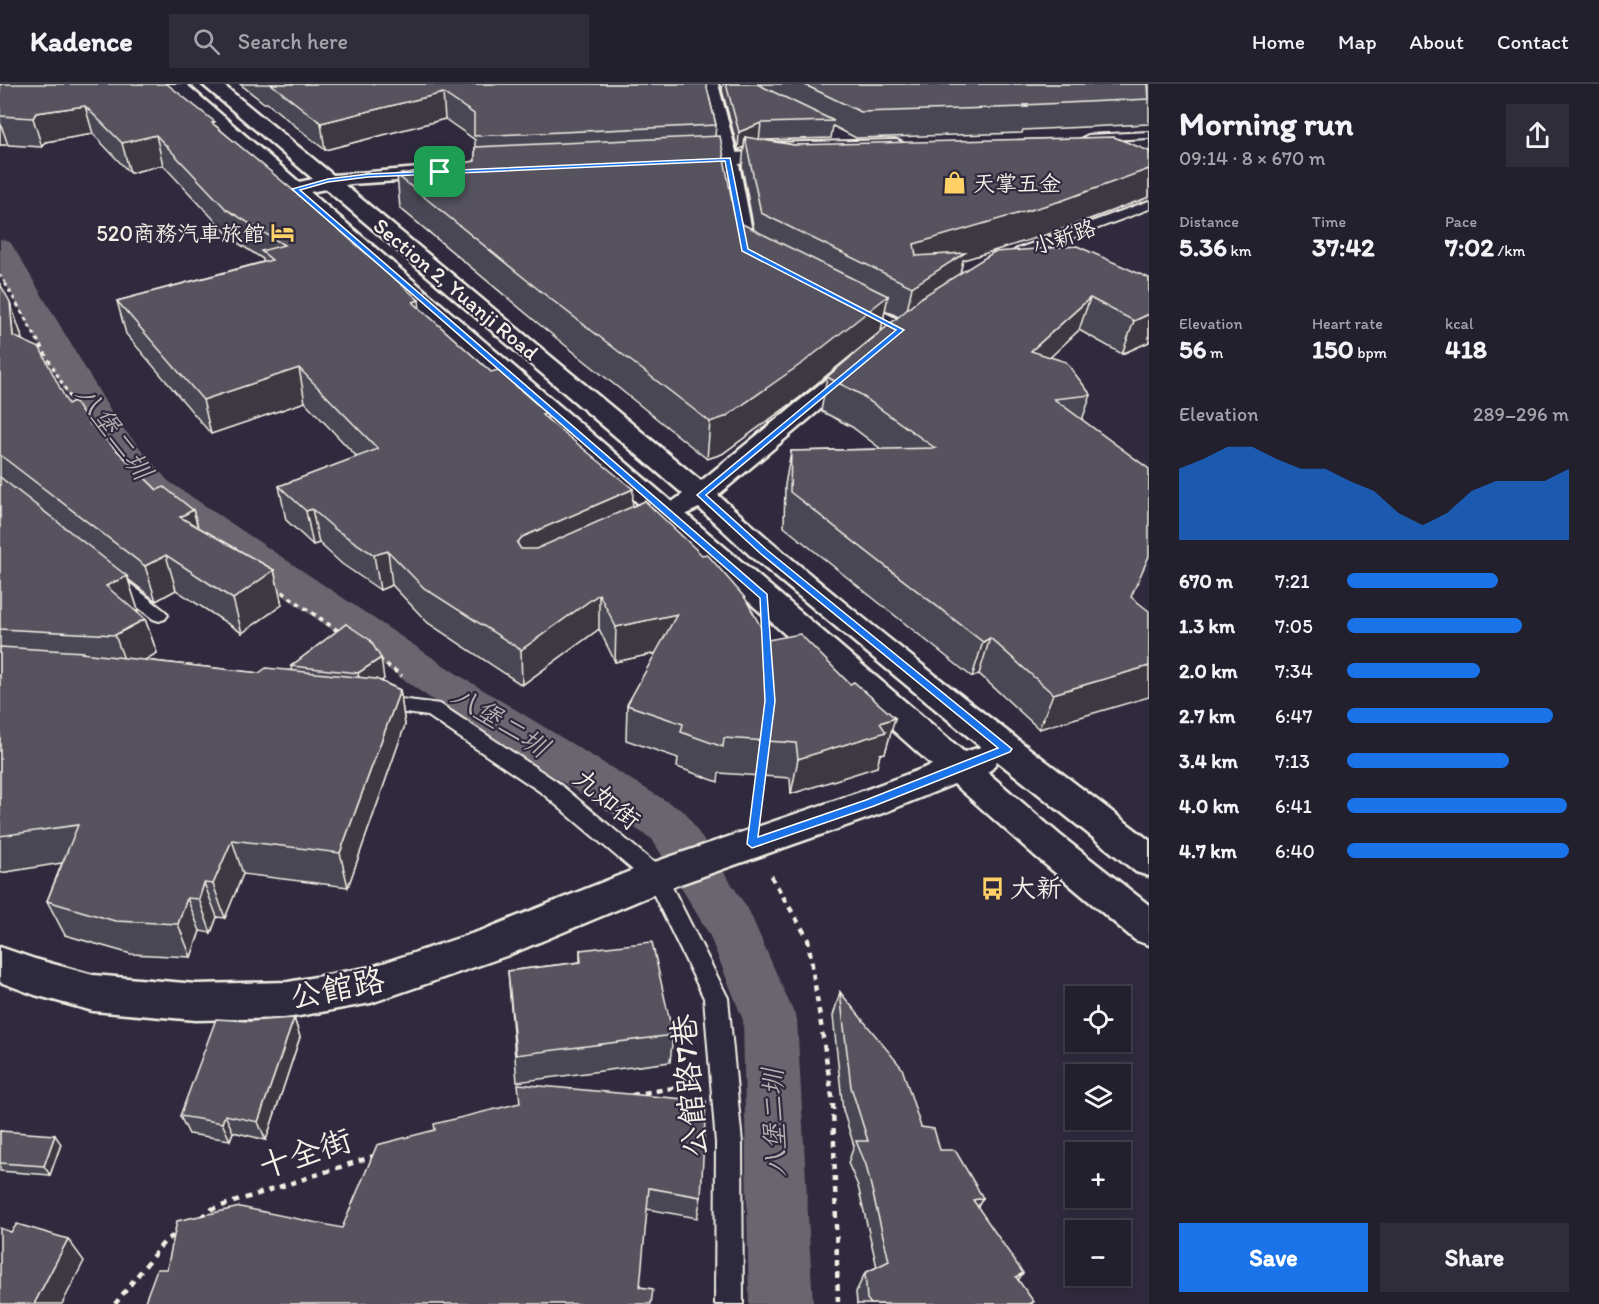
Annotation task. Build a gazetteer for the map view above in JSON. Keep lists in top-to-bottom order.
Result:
{
  "streets": {
    "street": ["Section 2, Yuanji Road", "公館路"],
    "lane": ["小新路", "九如街", "公館路7巷"],
    "path": ["十全街"]
  },
  "crossings": [
    ["九如街", "公館路"],
    ["九如街", "公館路7巷"],
    ["公館路", "公館路7巷"]
  ],
  "water": ["八堡二圳"],
  "places": {
    "shop": ["天掌五金"],
    "hotel": ["520商務汽車旅館"],
    "bus stop": ["大新"]
  },
  "page": {
    "header": "Kadence",
    "search": "Search here",
    "nav": [
      "Home",
      "Map",
      "About",
      "Contact"
    ],
    "heading": ["Morning run", "09:14 · 8 × 670 m"],
    "stats": [
      ["Distance", "5.36 km"],
      ["Time", "37:42"],
      ["Pace", "7:02 /km"],
      ["Elevation", "56 m"],
      ["Heart rate", "150 bpm"],
      ["kcal", "418"]
    ],
    "chart": ["Elevation", "289–296 m"],
    "list": [
      {
        "name": "670 m",
        "note": "7:21"
      },
      {
        "name": "1.3 km",
        "note": "7:05"
      },
      {
        "name": "2.0 km",
        "note": "7:34"
      },
      {
        "name": "2.7 km",
        "note": "6:47"
      },
      {
        "name": "3.4 km",
        "note": "7:13"
      },
      {
        "name": "4.0 km",
        "note": "6:41"
      },
      {
        "name": "4.7 km",
        "note": "6:40"
      }
    ],
    "map_buttons": ["+", "−"],
    "buttons": ["Save", "Share"]
  }
}
